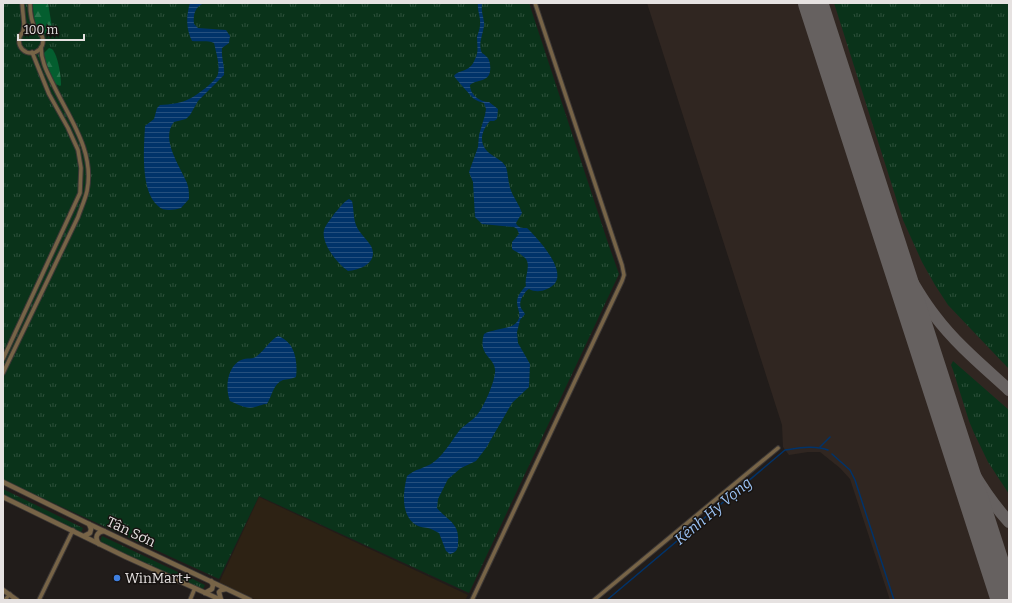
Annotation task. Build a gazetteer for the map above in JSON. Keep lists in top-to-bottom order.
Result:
{
  "streets": {
    "street": ["Tân Sơn"]
  },
  "water": ["Kênh Hy Vọng"],
  "places": ["WinMart+"],
  "scale_bar": "100 m"
}
